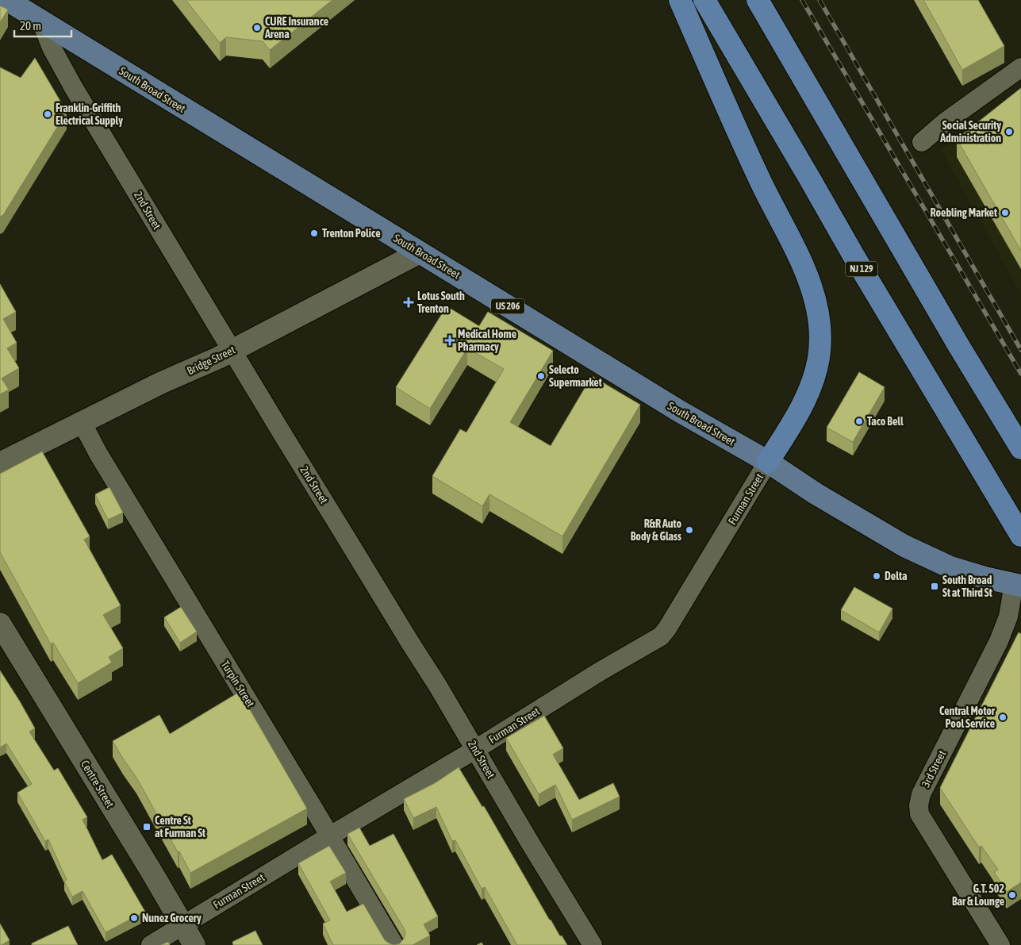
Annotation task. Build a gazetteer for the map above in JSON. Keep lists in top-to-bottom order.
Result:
{
  "streets": {
    "highway": ["NJ 129"],
    "main road": ["South Broad Street", "US 206"],
    "street": [
      "2nd Street",
      "Bridge Street",
      "Furman Street",
      "Turpin Street",
      "3rd Street",
      "Centre Street"
    ]
  },
  "crossings": [
    ["South Broad Street", "2nd Street"],
    ["South Broad Street", "Bridge Street"],
    ["South Broad Street", "Furman Street"],
    ["South Broad Street", "3rd Street"],
    ["2nd Street", "Bridge Street"],
    ["2nd Street", "Furman Street"],
    ["Bridge Street", "Turpin Street"],
    ["Furman Street", "Turpin Street"],
    ["Furman Street", "Centre Street"]
  ],
  "places": {
    "other": [
      "CURE Insurance Arena",
      "Franklin-Griffith Electrical Supply",
      "Social Security Administration",
      "Roebling Market",
      "Trenton Police",
      "Selecto Supermarket",
      "Taco Bell",
      "R&R Auto Body & Glass",
      "Delta",
      "Central Motor Pool Service",
      "G.T. 502 Bar & Lounge",
      "Nunez Grocery"
    ],
    "health": ["Lotus South Trenton", "Medical Home Pharmacy"],
    "transit": ["South Broad St at Third St", "Centre St at Furman St"]
  },
  "scale_bar": "20 m"
}
